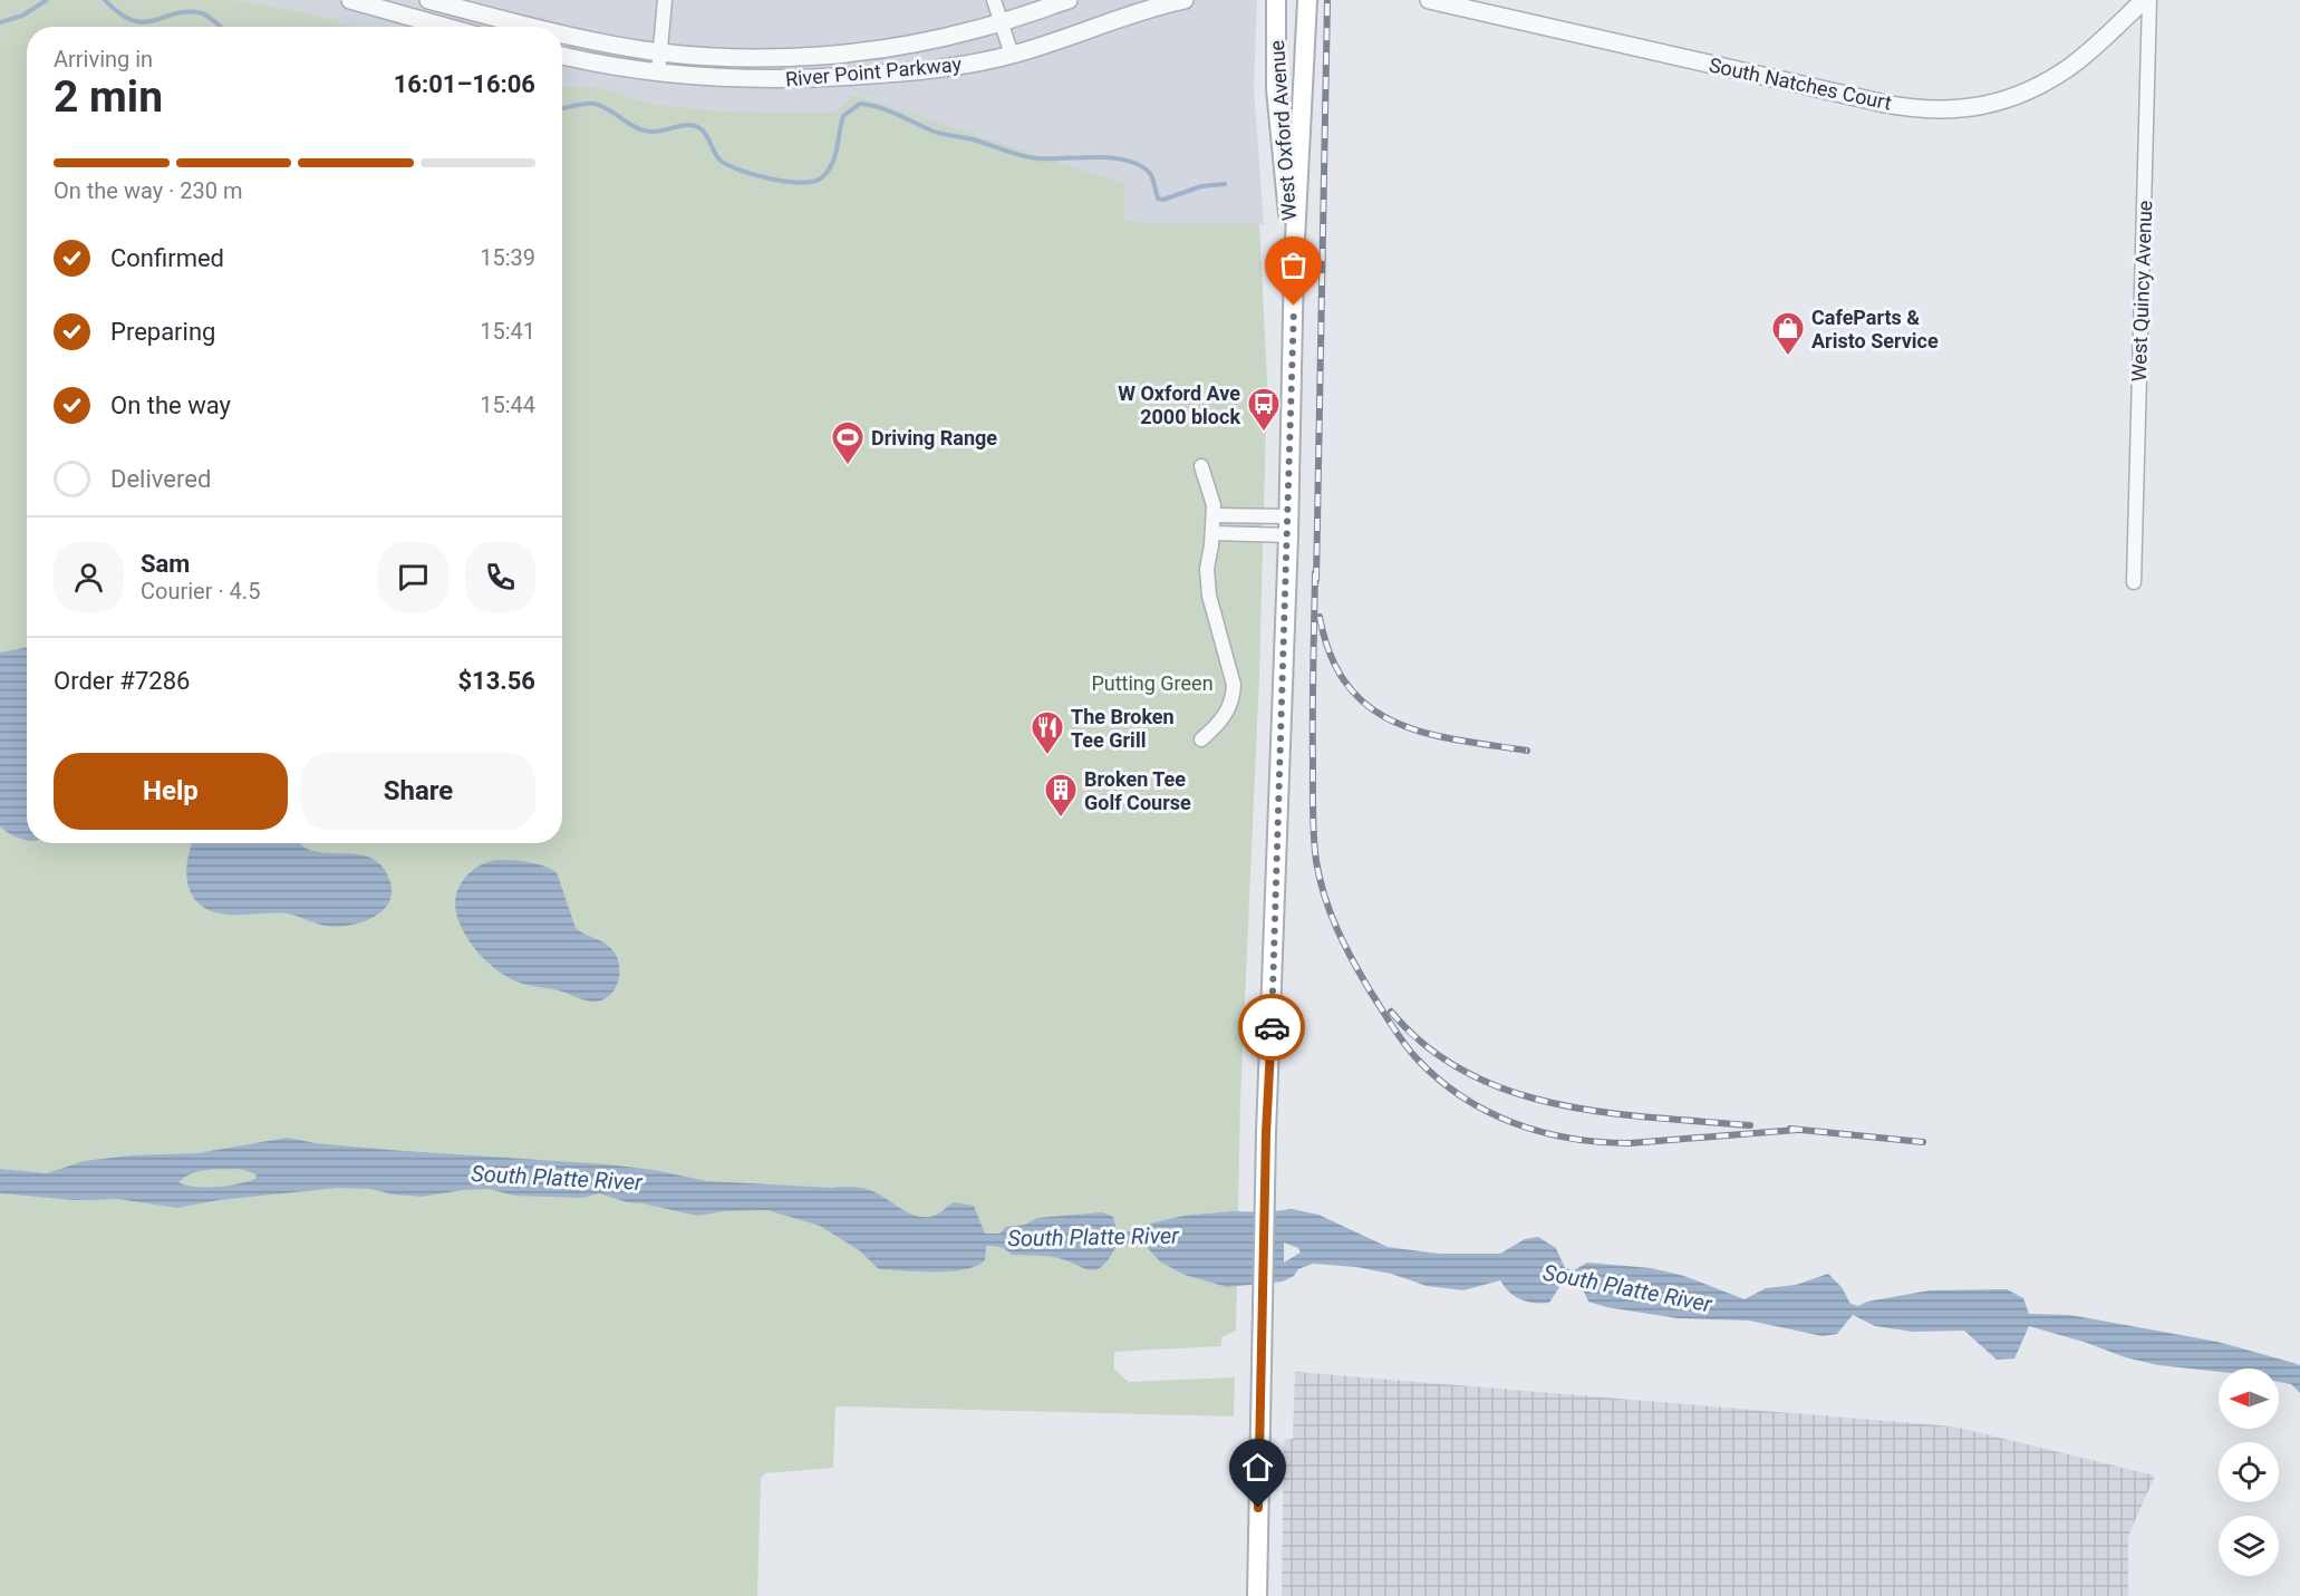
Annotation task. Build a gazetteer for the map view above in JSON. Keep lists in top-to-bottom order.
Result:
{
  "streets": {
    "main road": ["West Oxford Avenue"],
    "street": ["River Point Parkway", "South Natches Court", "West Quincy Avenue"]
  },
  "water": ["South Platte River"],
  "parks": ["Putting Green"],
  "places": {
    "shop": ["CafeParts & Aristo Service"],
    "bus stop": ["W Oxford Ave 2000 block"],
    "sports": ["Driving Range"],
    "restaurant": ["The Broken Tee Grill"],
    "building": ["Broken Tee Golf Course"]
  },
  "north": "left",
  "page": {
    "heading": ["2 min", "Arriving in", "16:01–16:06"],
    "panel": [
      "Sam",
      "Courier · 4.5",
      "Order #7286",
      "$13.56"
    ],
    "bar": "On the way · 230 m",
    "list": [
      ["Confirmed", "15:39"],
      ["Preparing", "15:41"],
      ["On the way", "15:44"],
      "Delivered"
    ],
    "buttons": ["Help", "Share"]
  }
}
